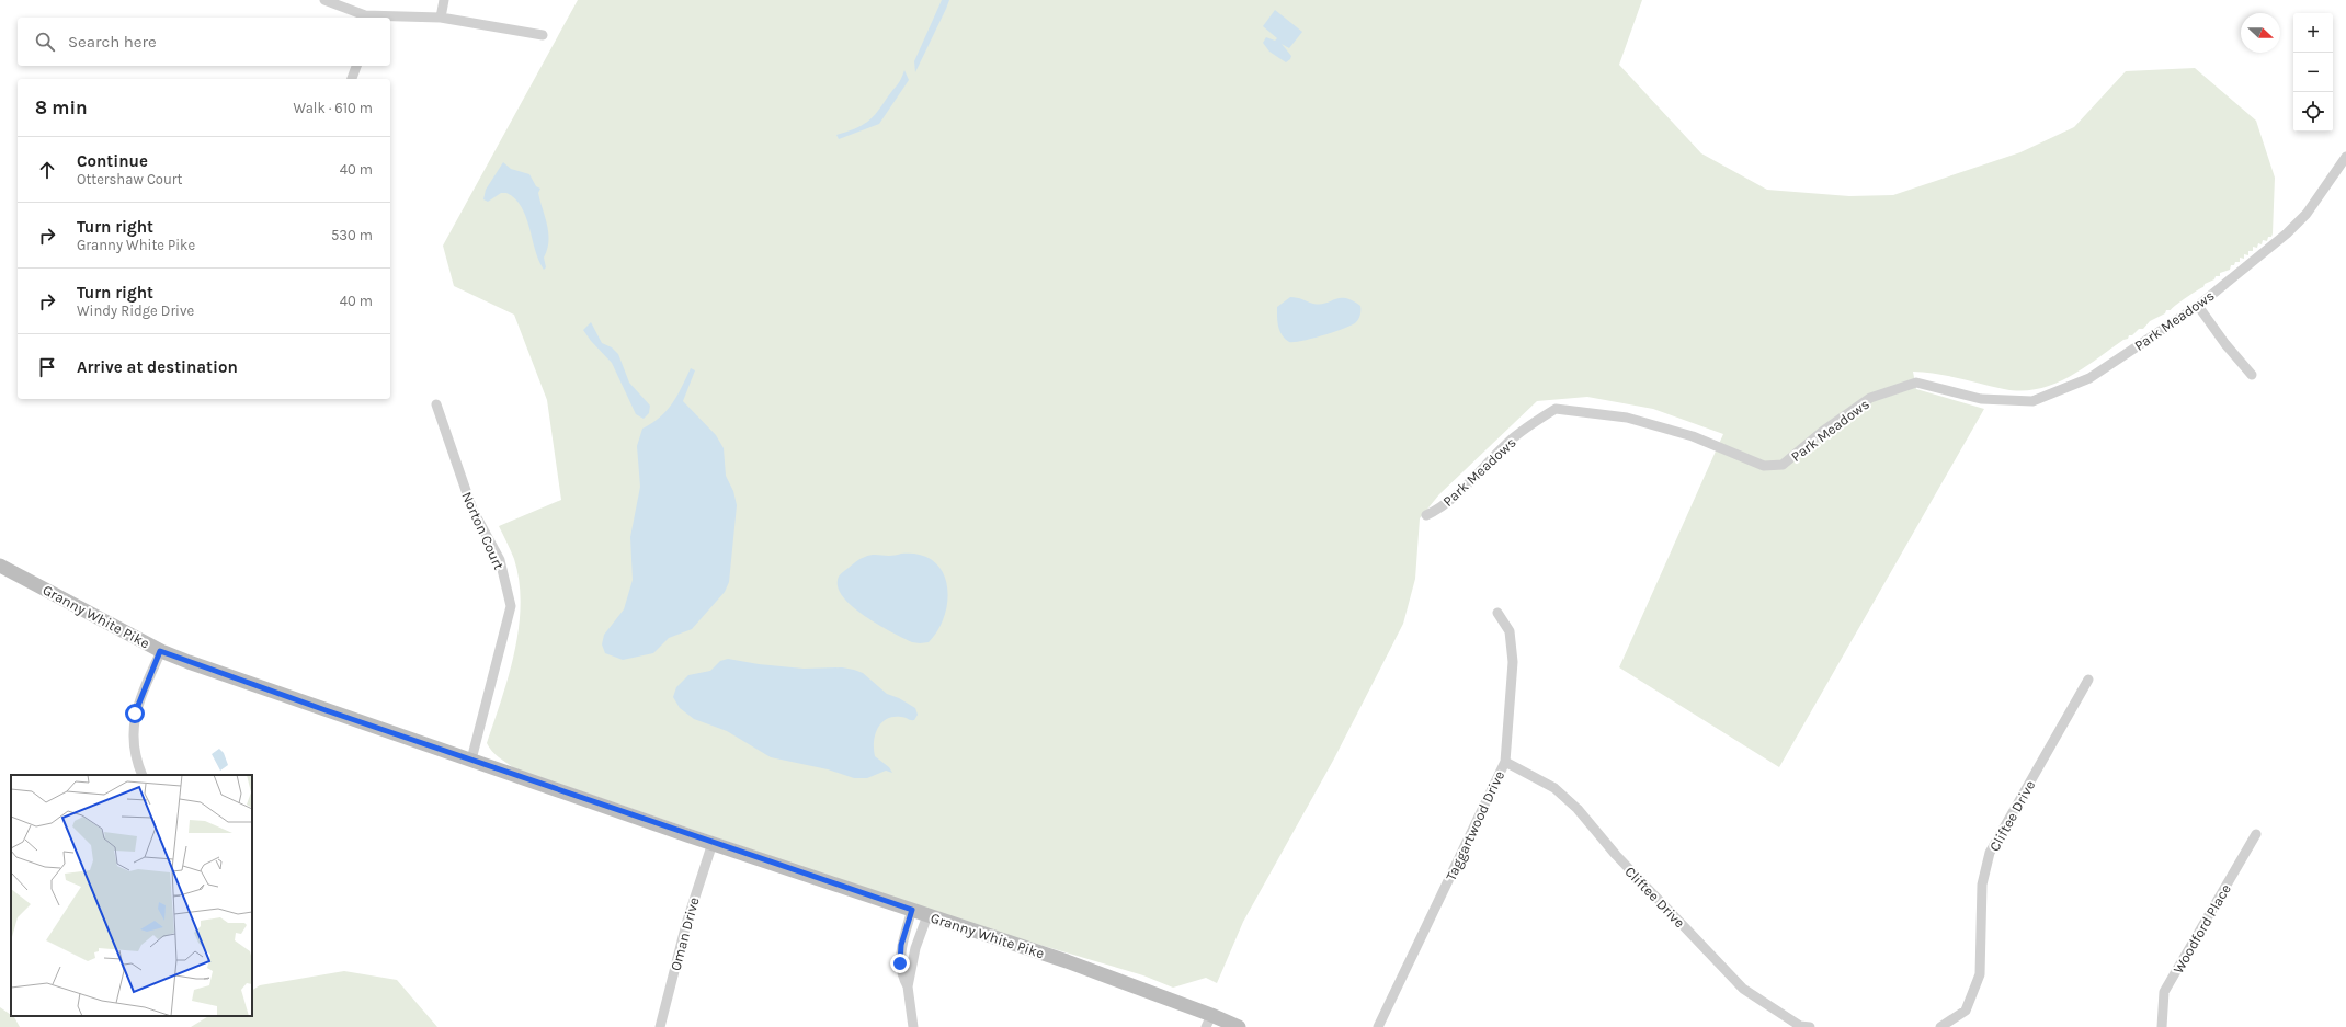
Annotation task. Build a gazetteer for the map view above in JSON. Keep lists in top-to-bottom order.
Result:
{
  "streets": {
    "main road": ["Granny White Pike"],
    "street": [
      "Park Meadows",
      "Norton Court",
      "Cliftee Drive",
      "Taggartwood Drive",
      "Woodford Place",
      "Oman Drive"
    ]
  },
  "crossings": [
    ["Norton Court", "Granny White Pike"],
    ["Granny White Pike", "Oman Drive"],
    ["Cliftee Drive", "Taggartwood Drive"]
  ],
  "north": "right",
  "page": {
    "map_buttons": ["+", "−"],
    "search": "Search here",
    "heading": ["8 min", "Walk · 610 m"],
    "list": [
      ["Continue", "Ottershaw Court", "40 m"],
      ["Turn right", "Granny White Pike", "530 m"],
      ["Turn right", "Windy Ridge Drive", "40 m"],
      "Arrive at destination"
    ]
  }
}
